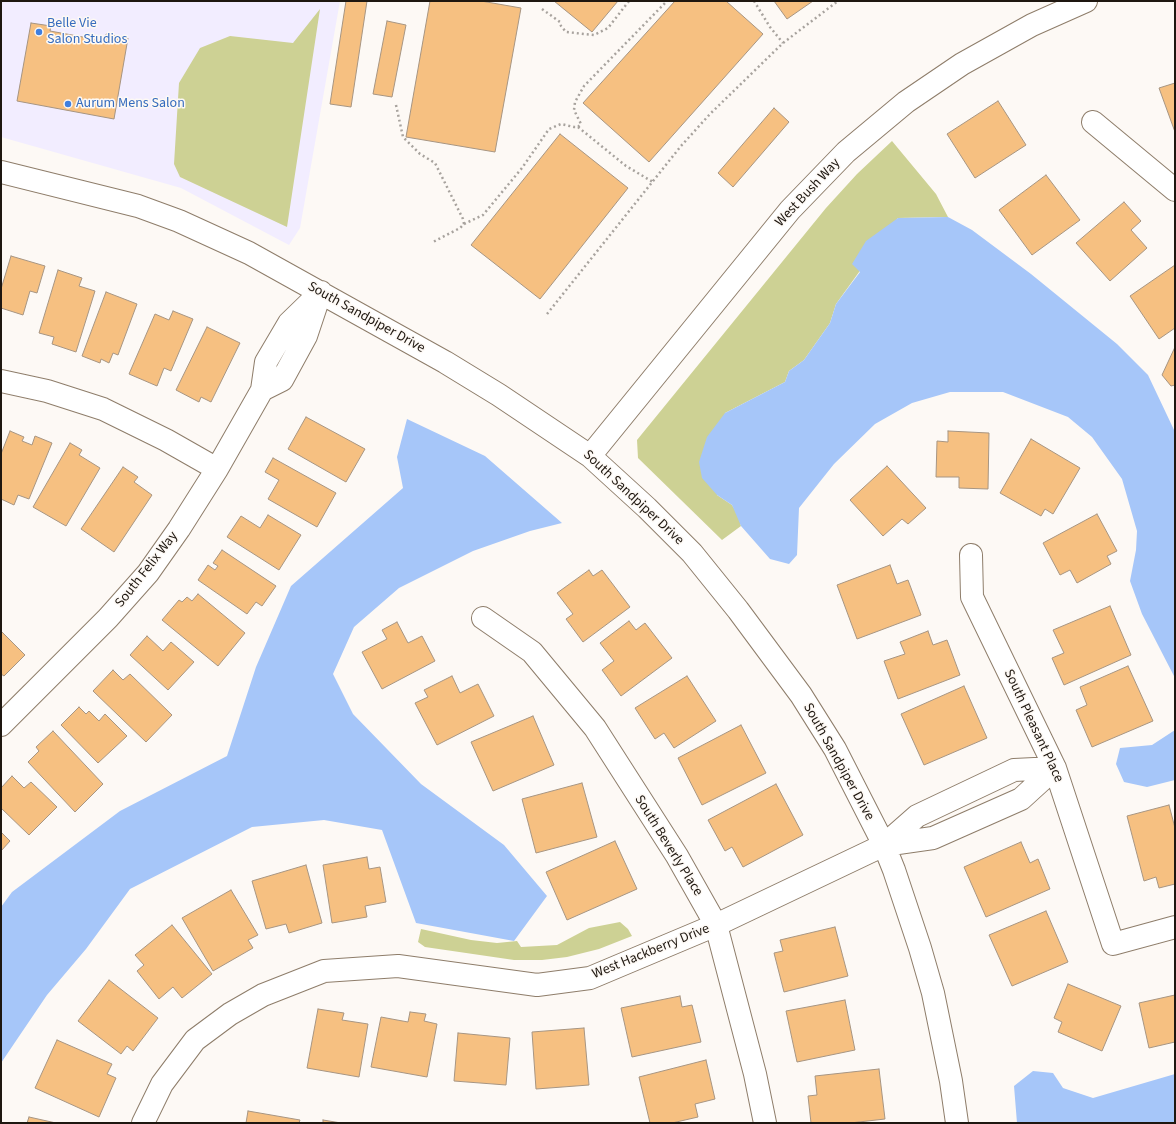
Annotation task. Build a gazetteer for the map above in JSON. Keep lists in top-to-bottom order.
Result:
{
  "streets": {
    "street": [
      "West Bush Way",
      "South Sandpiper Drive",
      "South Felix Way",
      "South Pleasant Place",
      "South Beverly Place",
      "West Hackberry Drive"
    ]
  },
  "crossings": [
    ["West Bush Way", "South Sandpiper Drive"],
    ["South Sandpiper Drive", "South Felix Way"],
    ["South Sandpiper Drive", "West Hackberry Drive"],
    ["South Pleasant Place", "West Hackberry Drive"],
    ["South Beverly Place", "West Hackberry Drive"]
  ],
  "places": ["Belle Vie Salon Studios", "Aurum Mens Salon"]
}
